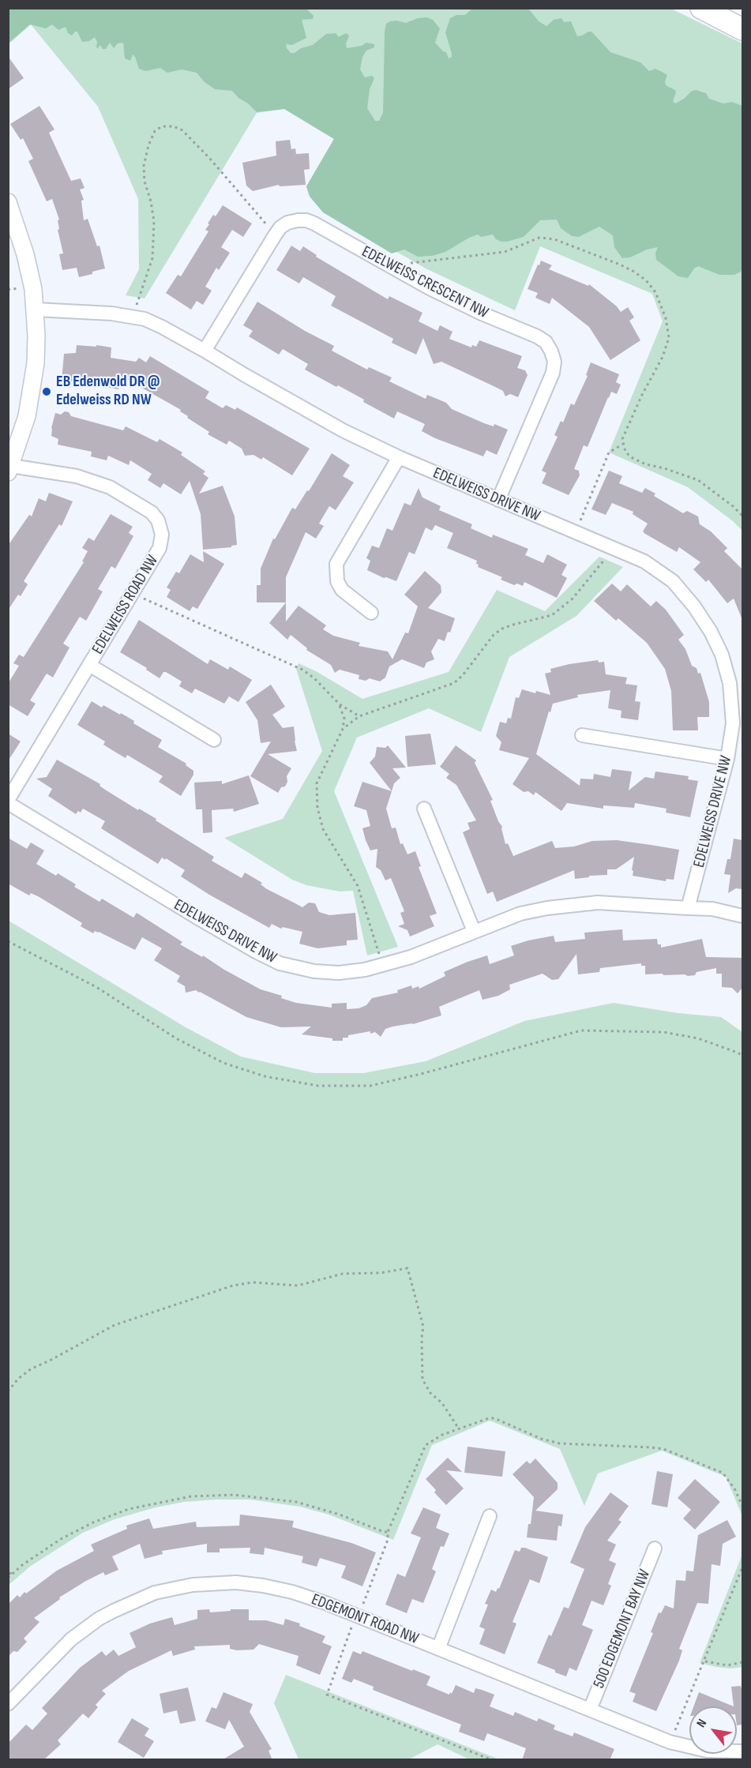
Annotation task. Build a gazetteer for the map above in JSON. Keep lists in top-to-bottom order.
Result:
{
  "streets": {
    "street": [
      "EDELWEISS CRESCENT NW",
      "EDELWEISS DRIVE NW",
      "EDELWEISS ROAD NW",
      "EDGEMONT ROAD NW",
      "500 EDGEMONT BAY NW"
    ]
  },
  "crossings": [
    ["EDELWEISS CRESCENT NW", "EDELWEISS DRIVE NW"],
    ["EDELWEISS DRIVE NW", "EDELWEISS ROAD NW"],
    ["EDGEMONT ROAD NW", "500 EDGEMONT BAY NW"]
  ],
  "places": ["EB Edenwold DR @ Edelweiss RD NW"],
  "north": "top left"
}
